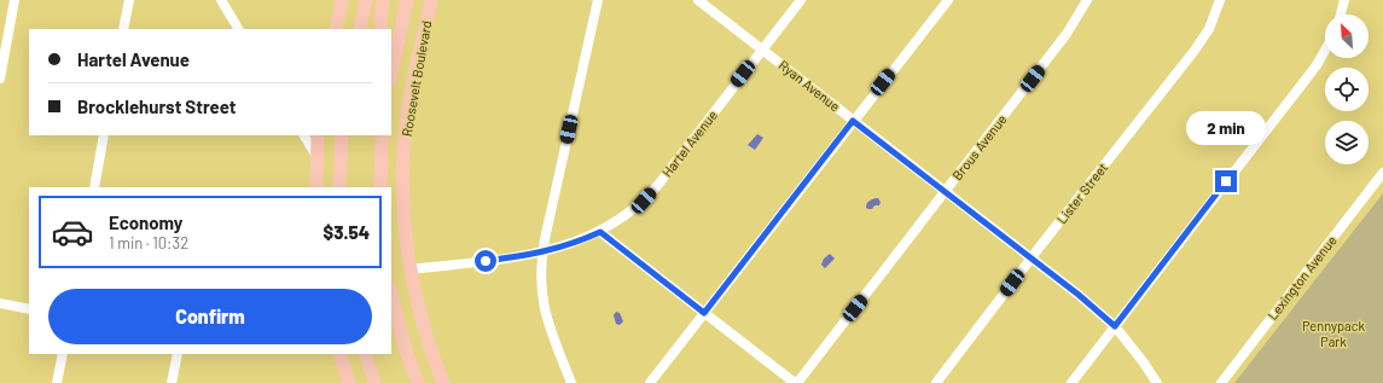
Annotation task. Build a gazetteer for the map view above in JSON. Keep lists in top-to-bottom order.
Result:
{
  "streets": {
    "highway": ["Roosevelt Boulevard"],
    "street": [
      "Ryan Avenue",
      "Hartel Avenue",
      "Brous Avenue",
      "Lister Street",
      "Lexington Avenue"
    ]
  },
  "crossings": [
    ["Roosevelt Boulevard", "Hartel Avenue"],
    ["Ryan Avenue", "Hartel Avenue"],
    ["Ryan Avenue", "Brous Avenue"],
    ["Ryan Avenue", "Lister Street"]
  ],
  "parks": ["Pennypack Park"],
  "north": "top left",
  "page": {
    "banner": ["Hartel Avenue", "Brocklehurst Street"],
    "bubble": "2 min",
    "list": [
      {
        "name": "Economy",
        "note": "1 min · 10:32",
        "value": "$3.54"
      }
    ],
    "buttons": "Confirm"
  }
}
